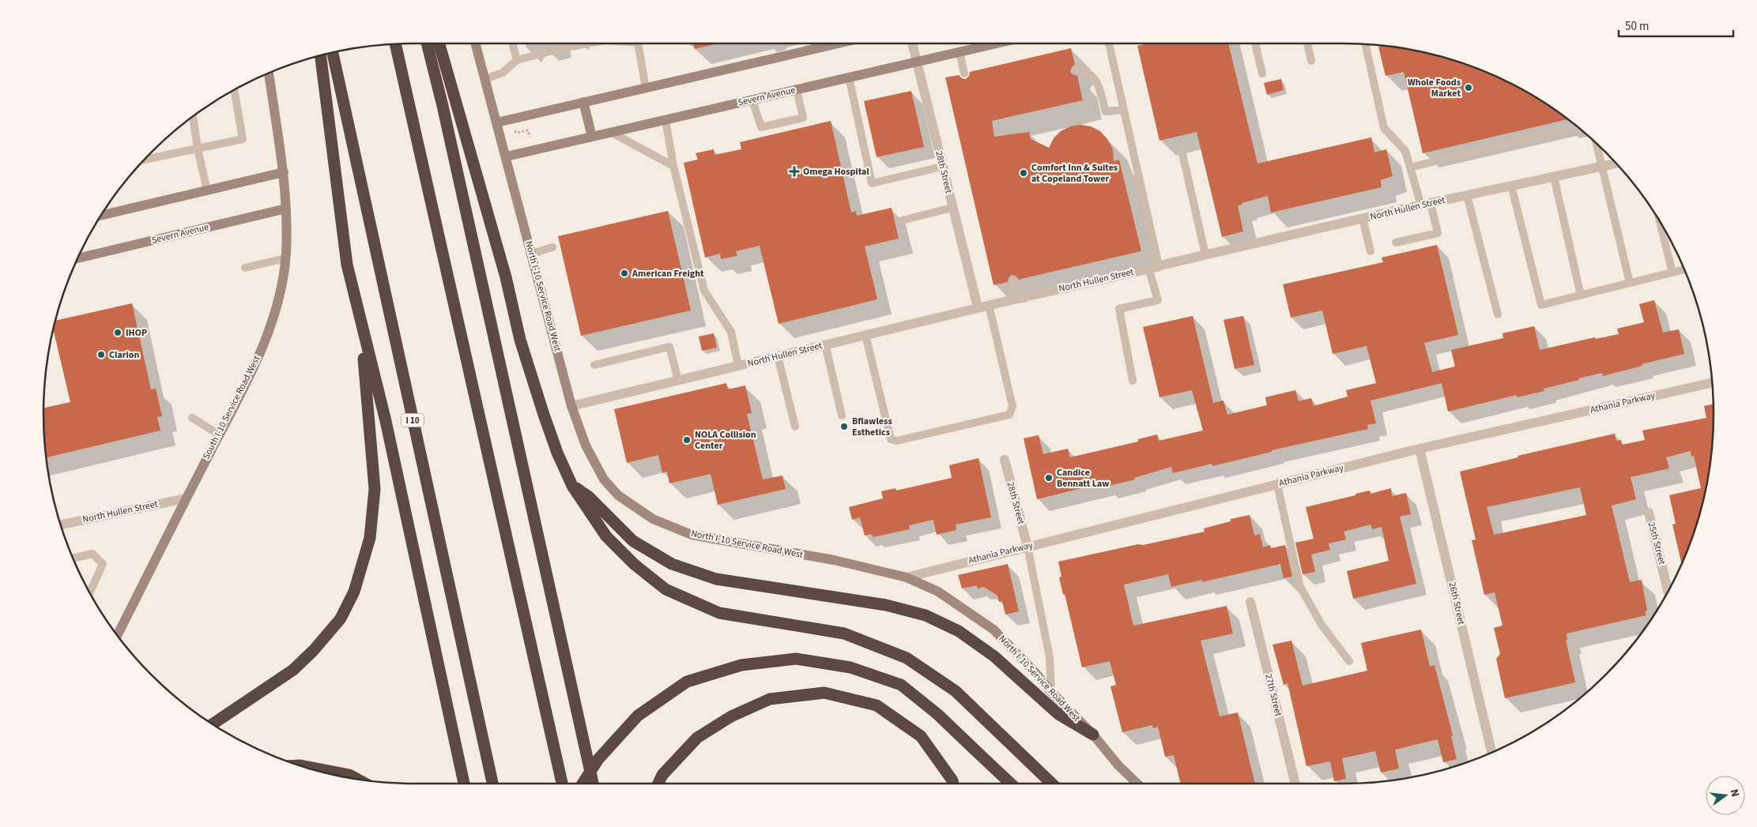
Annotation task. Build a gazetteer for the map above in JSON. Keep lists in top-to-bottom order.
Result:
{
  "streets": {
    "highway": ["I 10"],
    "street": [
      "Severn Avenue",
      "28th Street",
      "North Hullen Street",
      "North I-10 Service Road West",
      "Athania Parkway",
      "South I-10 Service Road West",
      "25th Street",
      "26th Street",
      "27th Street"
    ]
  },
  "crossings": [
    ["Severn Avenue", "28th Street"],
    ["Severn Avenue", "North I-10 Service Road West"],
    ["Severn Avenue", "South I-10 Service Road West"],
    ["28th Street", "North Hullen Street"],
    ["28th Street", "Athania Parkway"],
    ["North Hullen Street", "North I-10 Service Road West"],
    ["North Hullen Street", "South I-10 Service Road West"],
    ["North I-10 Service Road West", "Athania Parkway"],
    ["Athania Parkway", "26th Street"]
  ],
  "places": {
    "other": [
      "Whole Foods Market",
      "Comfort Inn & Suites at Copeland Tower",
      "American Freight",
      "IHOP",
      "Clarion",
      "Bflawless Esthetics",
      "NOLA Collision Center",
      "Candice Bennatt Law"
    ],
    "health": ["Omega Hospital"]
  },
  "scale_bar": "50 m",
  "north": "right"
}
